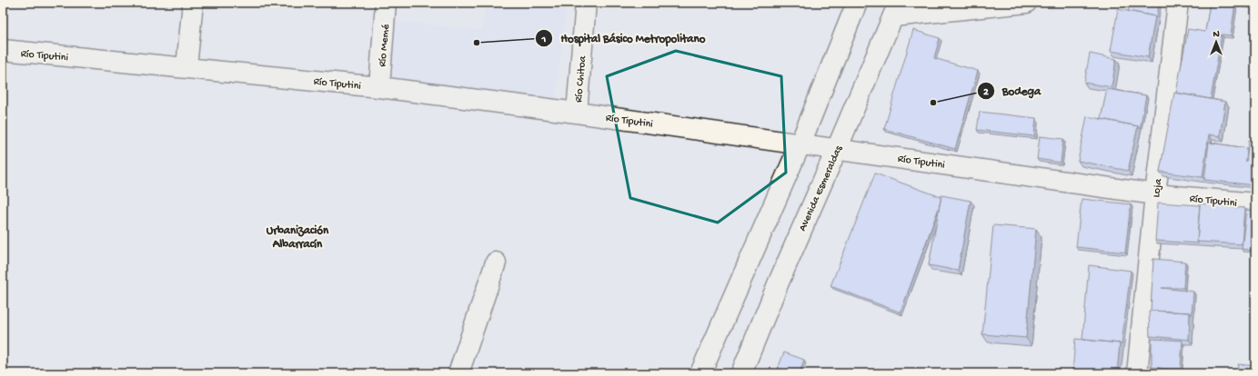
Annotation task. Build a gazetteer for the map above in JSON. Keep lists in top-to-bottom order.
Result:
{
  "streets": {
    "street": [
      "Río Memé",
      "Río Tiputini",
      "Río Chitoa",
      "Avenida Esmeraldas",
      "Loja"
    ]
  },
  "crossings": [
    ["Río Memé", "Río Tiputini"],
    ["Río Tiputini", "Río Chitoa"],
    ["Río Tiputini", "Avenida Esmeraldas"],
    ["Río Tiputini", "Loja"]
  ],
  "districts": ["Urbanización Albarracín"],
  "places": ["Hospital Básico Metropolitano", "Bodega"],
  "north": "top"
}
